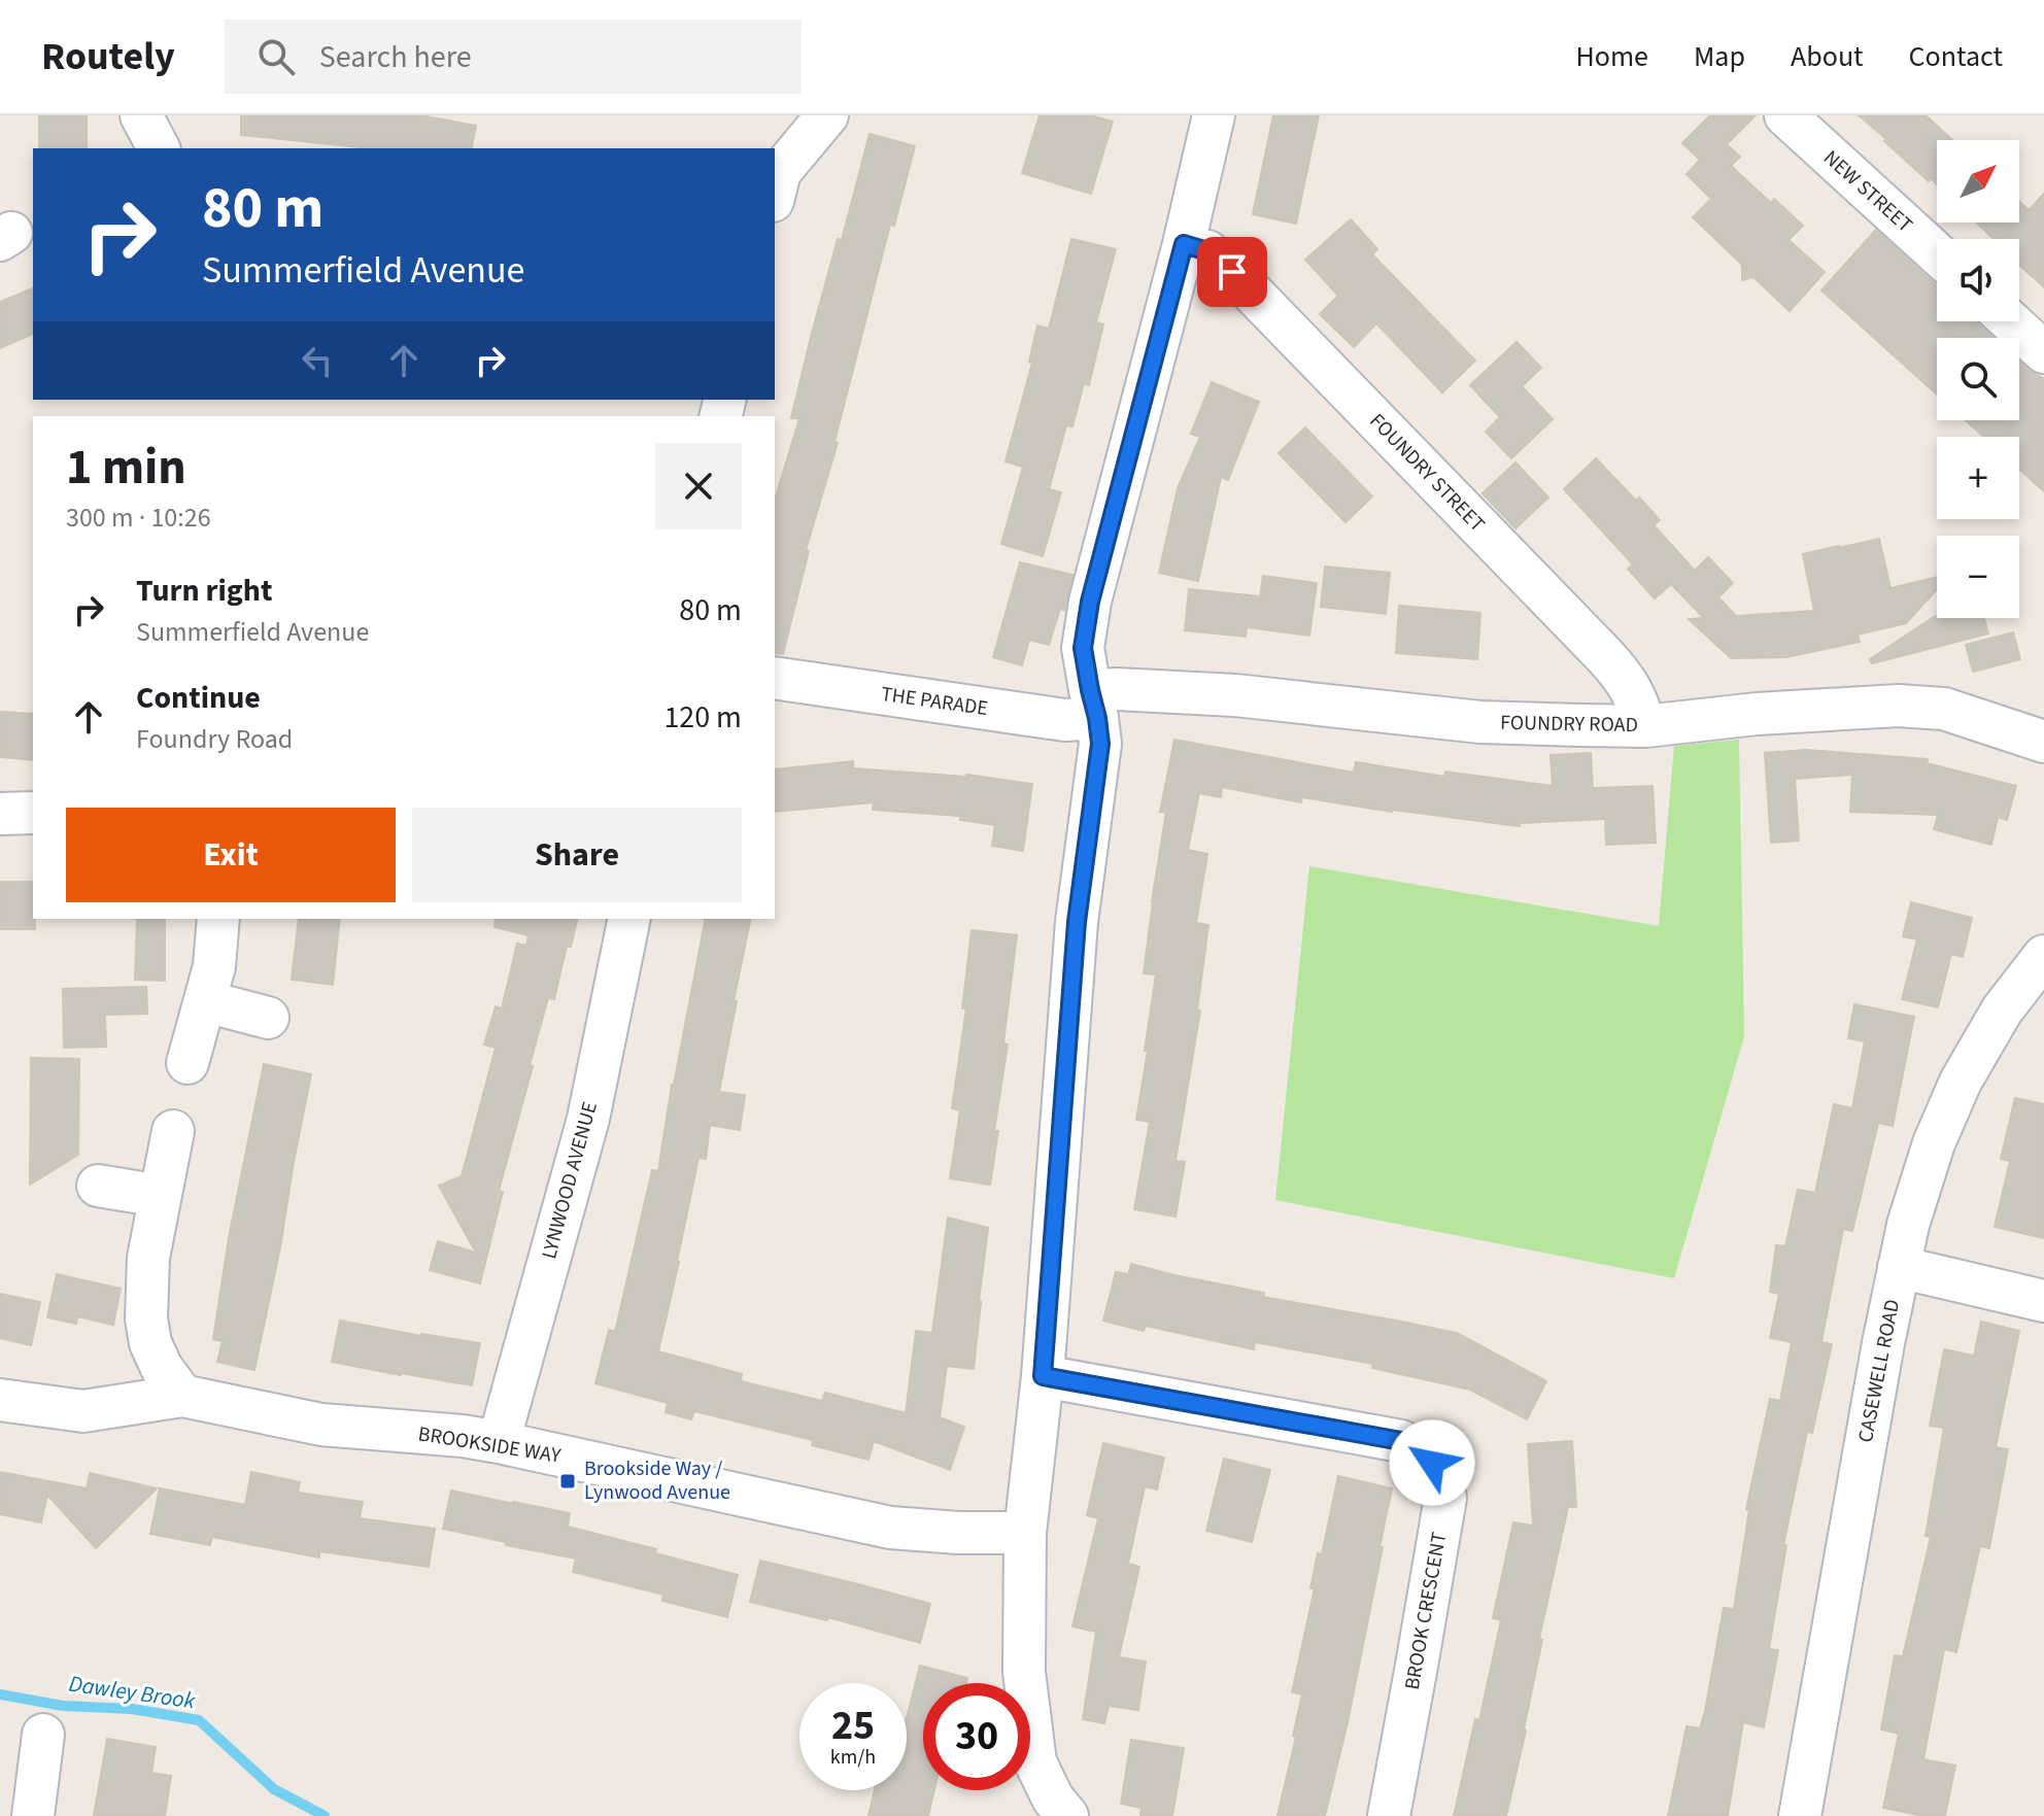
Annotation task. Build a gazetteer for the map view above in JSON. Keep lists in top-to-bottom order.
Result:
{
  "streets": {
    "street": [
      "NEW STREET",
      "FOUNDRY STREET",
      "THE PARADE",
      "FOUNDRY ROAD",
      "LYNWOOD AVENUE",
      "CASEWELL ROAD",
      "BROOKSIDE WAY",
      "BROOK CRESCENT"
    ]
  },
  "crossings": [
    ["FOUNDRY STREET", "FOUNDRY ROAD"],
    ["THE PARADE", "FOUNDRY ROAD"],
    ["LYNWOOD AVENUE", "BROOKSIDE WAY"]
  ],
  "water": ["Dawley Brook"],
  "places": {
    "transit": ["Brookside Way / Lynwood Avenue"]
  },
  "north": "top right",
  "page": {
    "header": "Routely",
    "search": "Search here",
    "nav": [
      "Home",
      "Map",
      "About",
      "Contact"
    ],
    "map_buttons": ["+", "−"],
    "turn": ["80 m", "Summerfield Avenue"],
    "heading": ["1 min", "300 m · 10:26"],
    "list": [
      {
        "name": "Turn right",
        "note": "Summerfield Avenue",
        "value": "80 m"
      },
      {
        "name": "Continue",
        "note": "Foundry Road",
        "value": "120 m"
      }
    ],
    "buttons": ["Exit", "Share"],
    "speed": "25 km/h",
    "limit": "30"
  }
}
